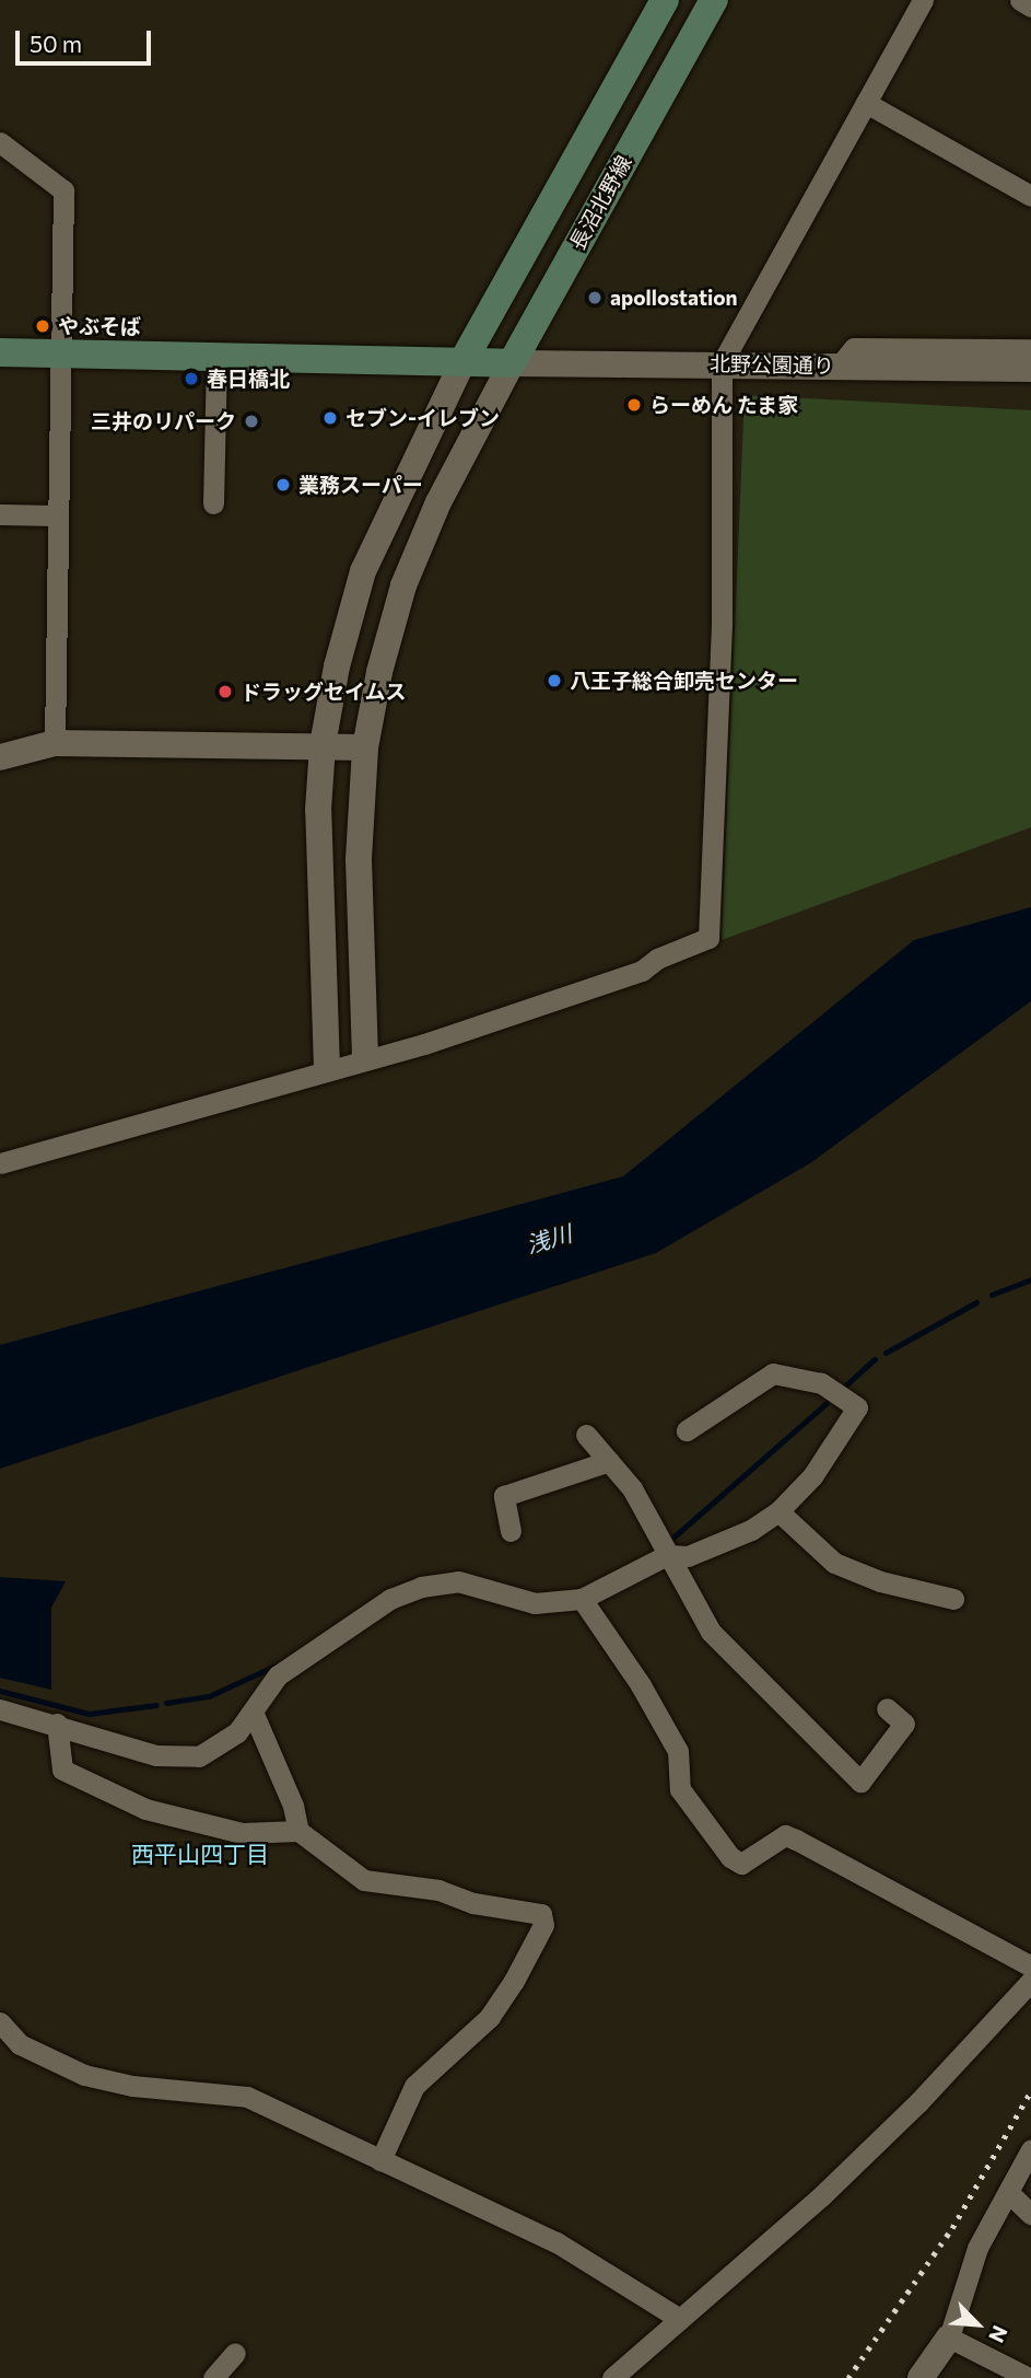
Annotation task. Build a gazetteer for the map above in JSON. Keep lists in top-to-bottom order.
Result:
{
  "streets": {
    "main road": ["長沼北野線"],
    "street": ["北野公園通り"]
  },
  "crossings": [
    ["長沼北野線", "北野公園通り"]
  ],
  "districts": ["西平山四丁目"],
  "water": ["浅川"],
  "places": [
    "apollostation",
    "やぶそば",
    "春日橋北",
    "らーめん たま家",
    "セブン-イレブン",
    "三井のリパーク",
    "業務スーパー",
    "八王子総合卸売センター",
    "ドラッグセイムス"
  ],
  "scale_bar": "50 m",
  "north": "bottom right"
}
